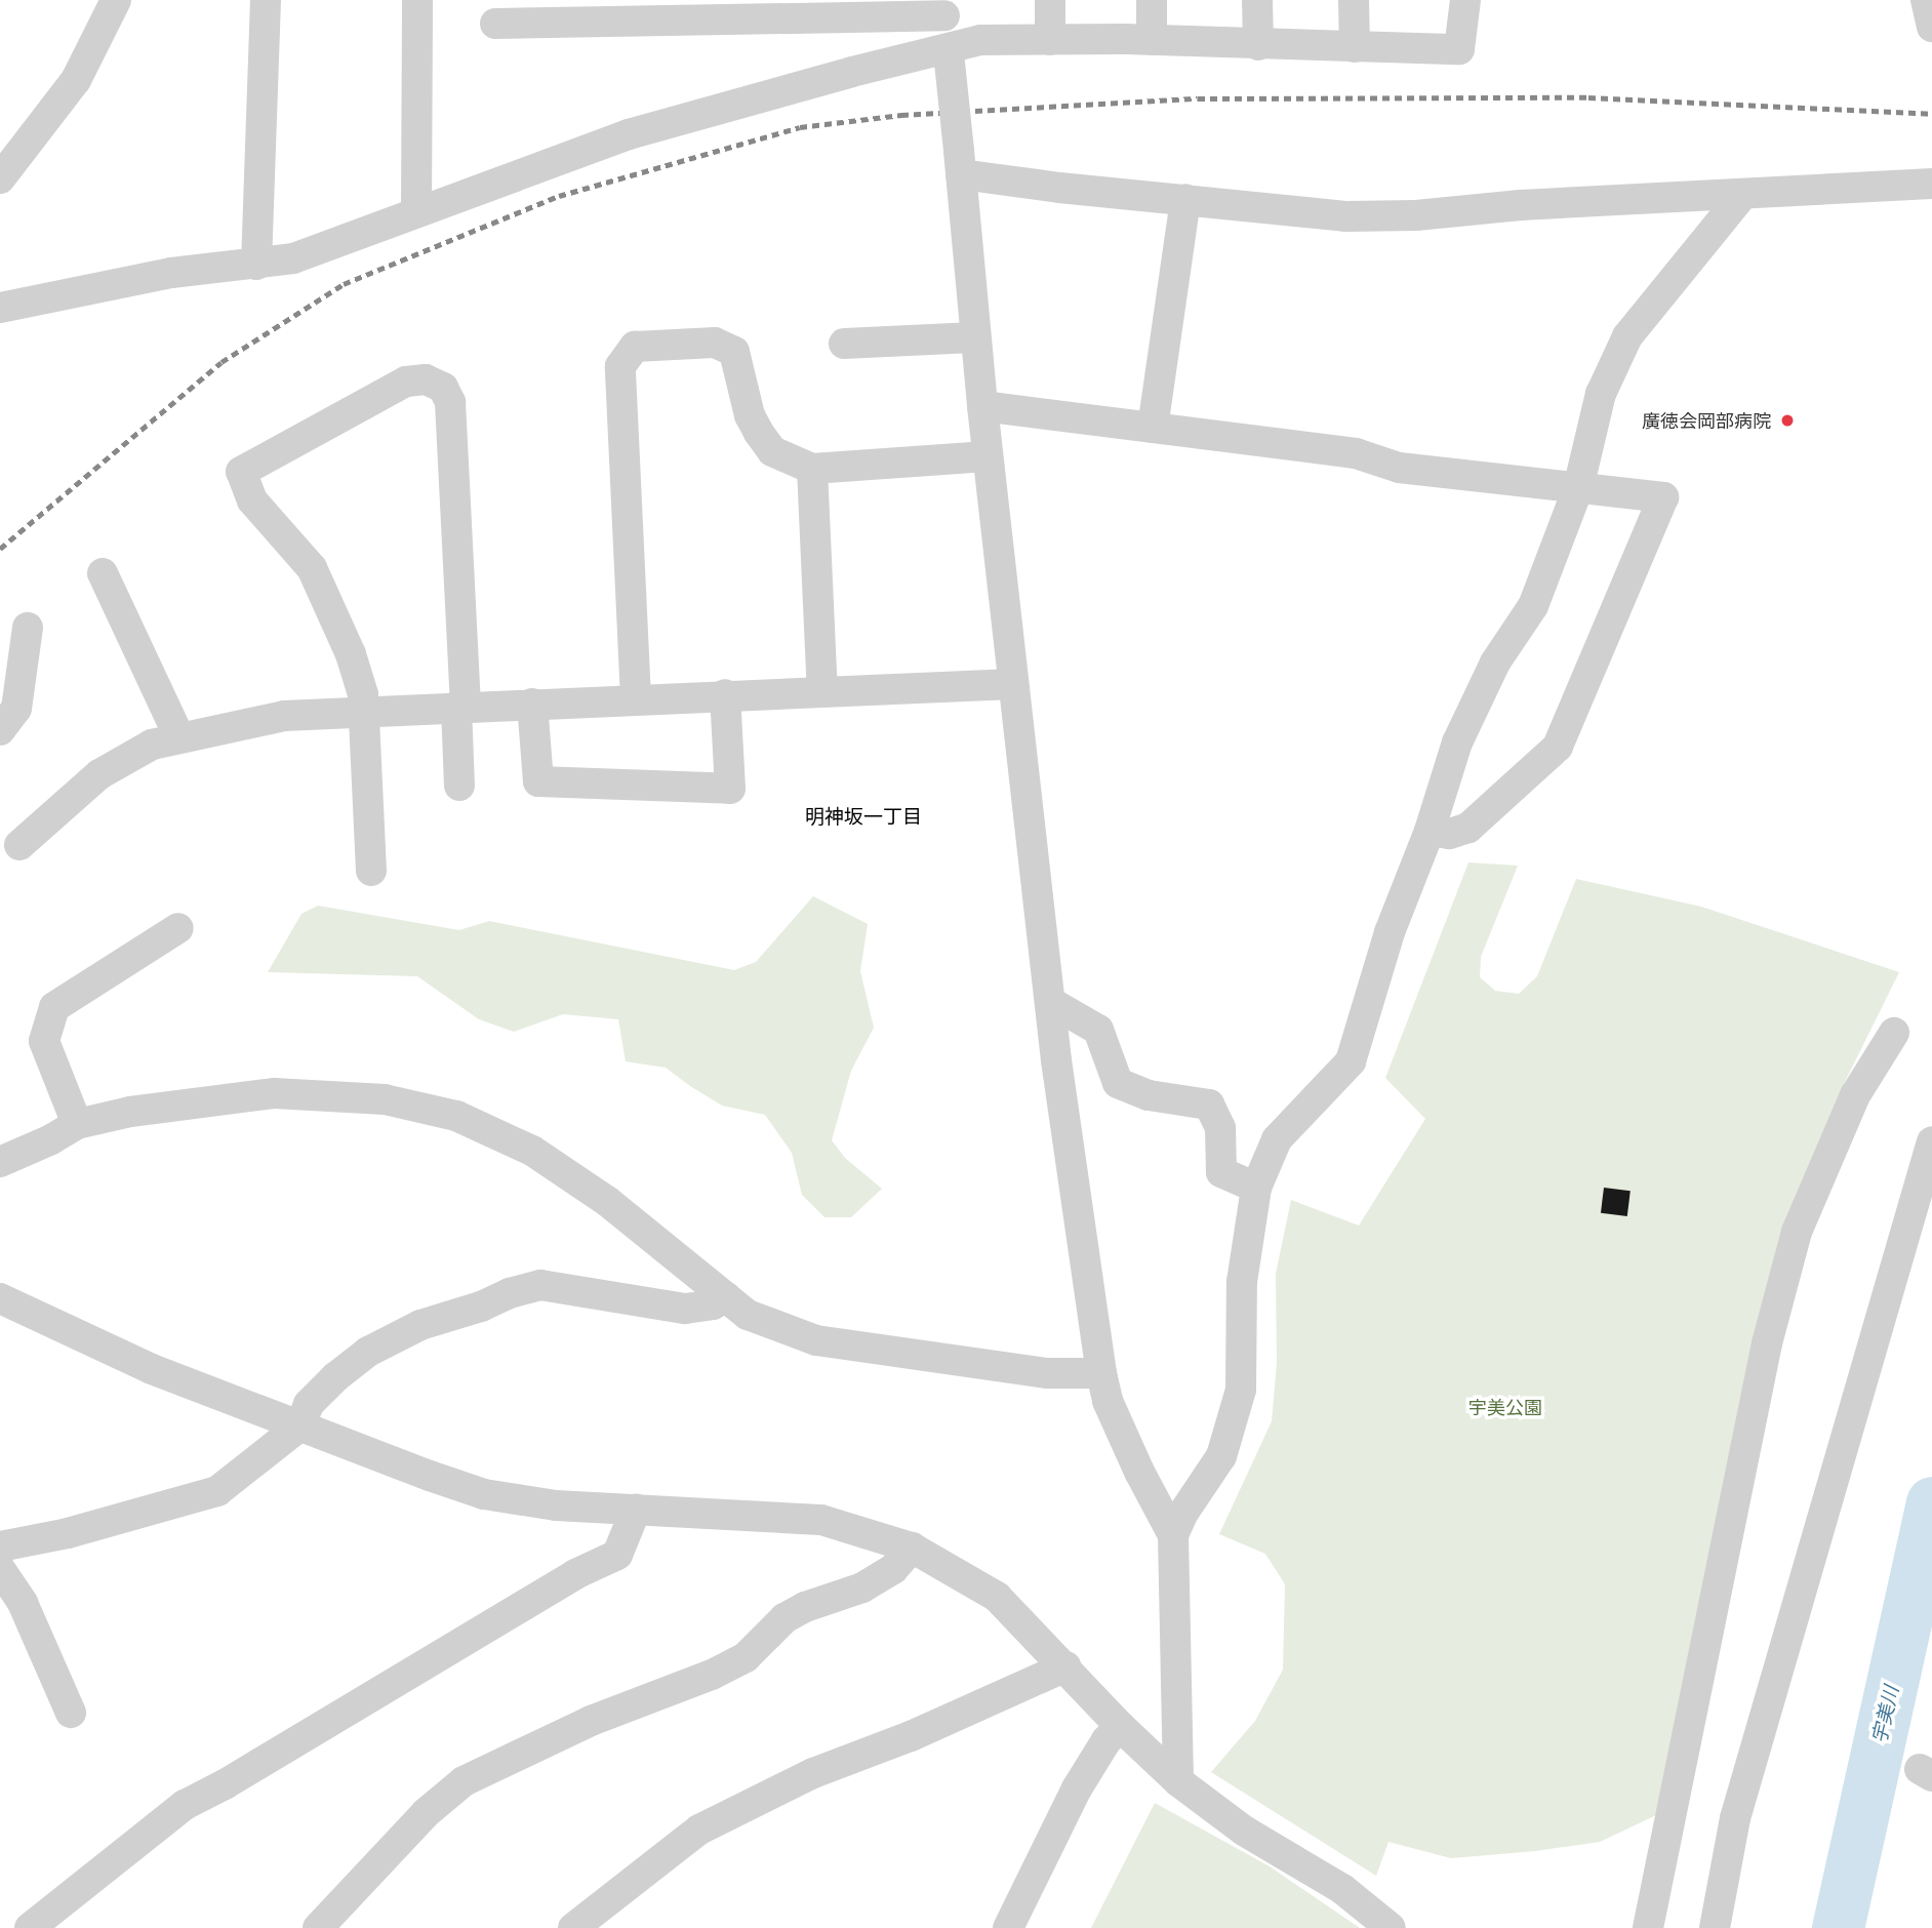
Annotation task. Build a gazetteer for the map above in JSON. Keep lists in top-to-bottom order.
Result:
{
  "districts": ["明神坂一丁目"],
  "water": ["宇美川"],
  "parks": ["宇美公園"],
  "places": ["廣徳会岡部病院"]
}
